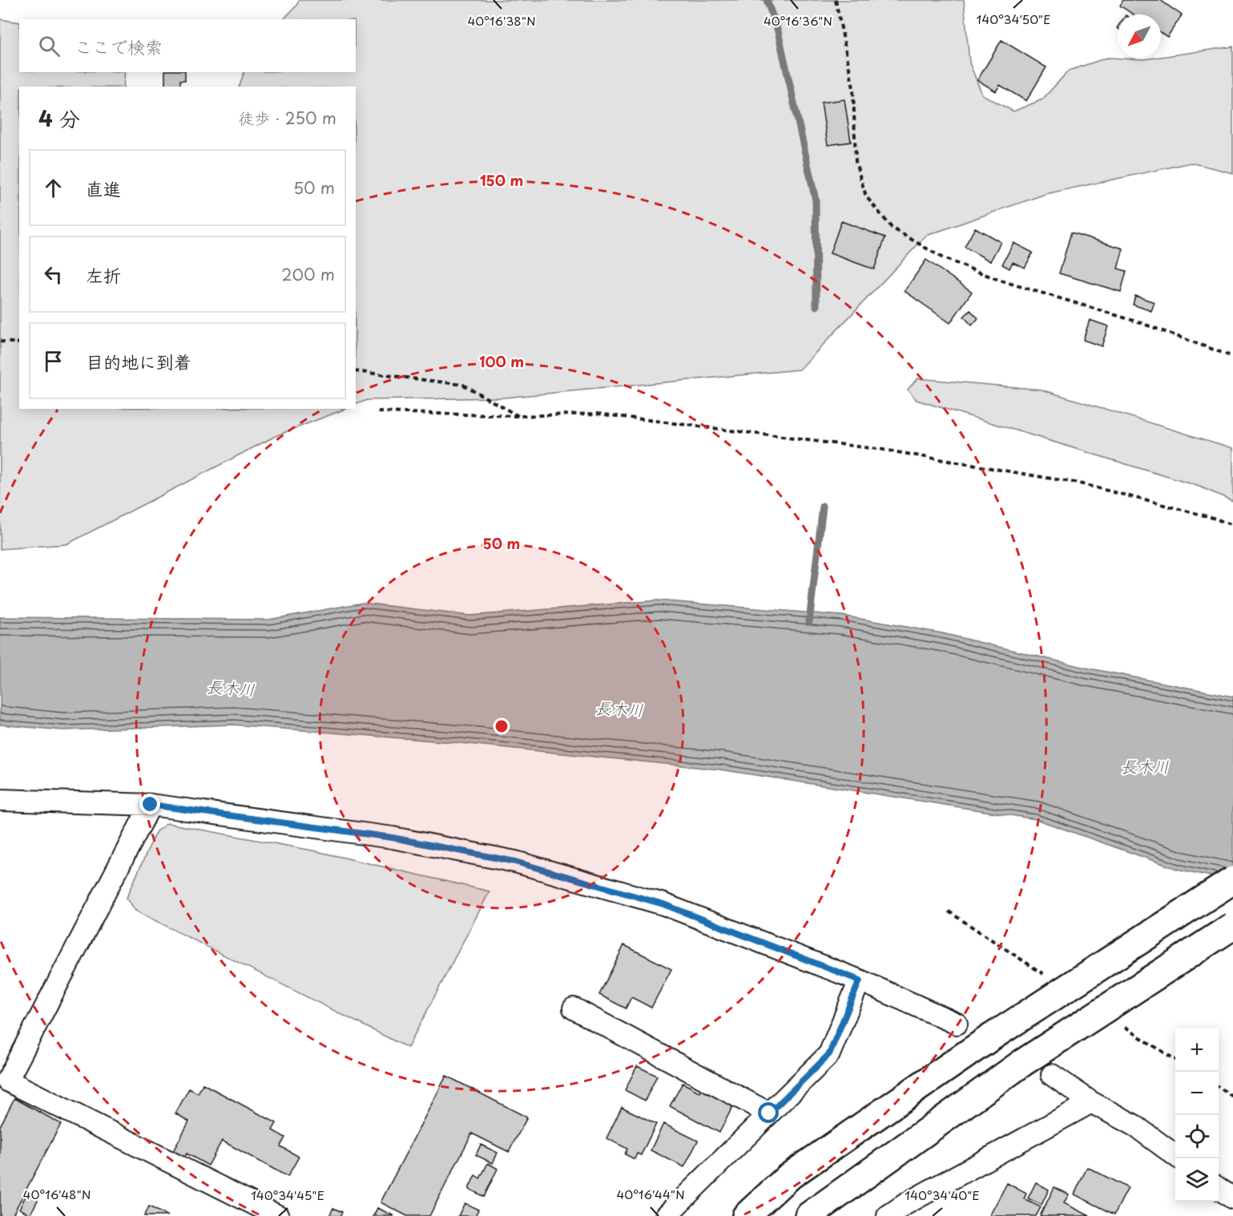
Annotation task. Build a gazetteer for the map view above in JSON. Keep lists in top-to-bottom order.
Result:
{
  "water": ["長木川"],
  "north": "bottom left",
  "page": {
    "search": "ここで検索",
    "heading": ["4 分", "徒歩 · 250 m"],
    "list": [
      ["直進", "50 m"],
      ["左折", "200 m"],
      "目的地に到着"
    ],
    "map_buttons": ["+", "−"]
  },
  "coordinates": [
    "140°34'50\"E",
    "40°16'38\"N",
    "40°16'36\"N",
    "40°16'48\"N",
    "40°16'44\"N",
    "140°34'45\"E",
    "140°34'40\"E"
  ],
  "rings": ["150 m", "100 m", "50 m"]
}
